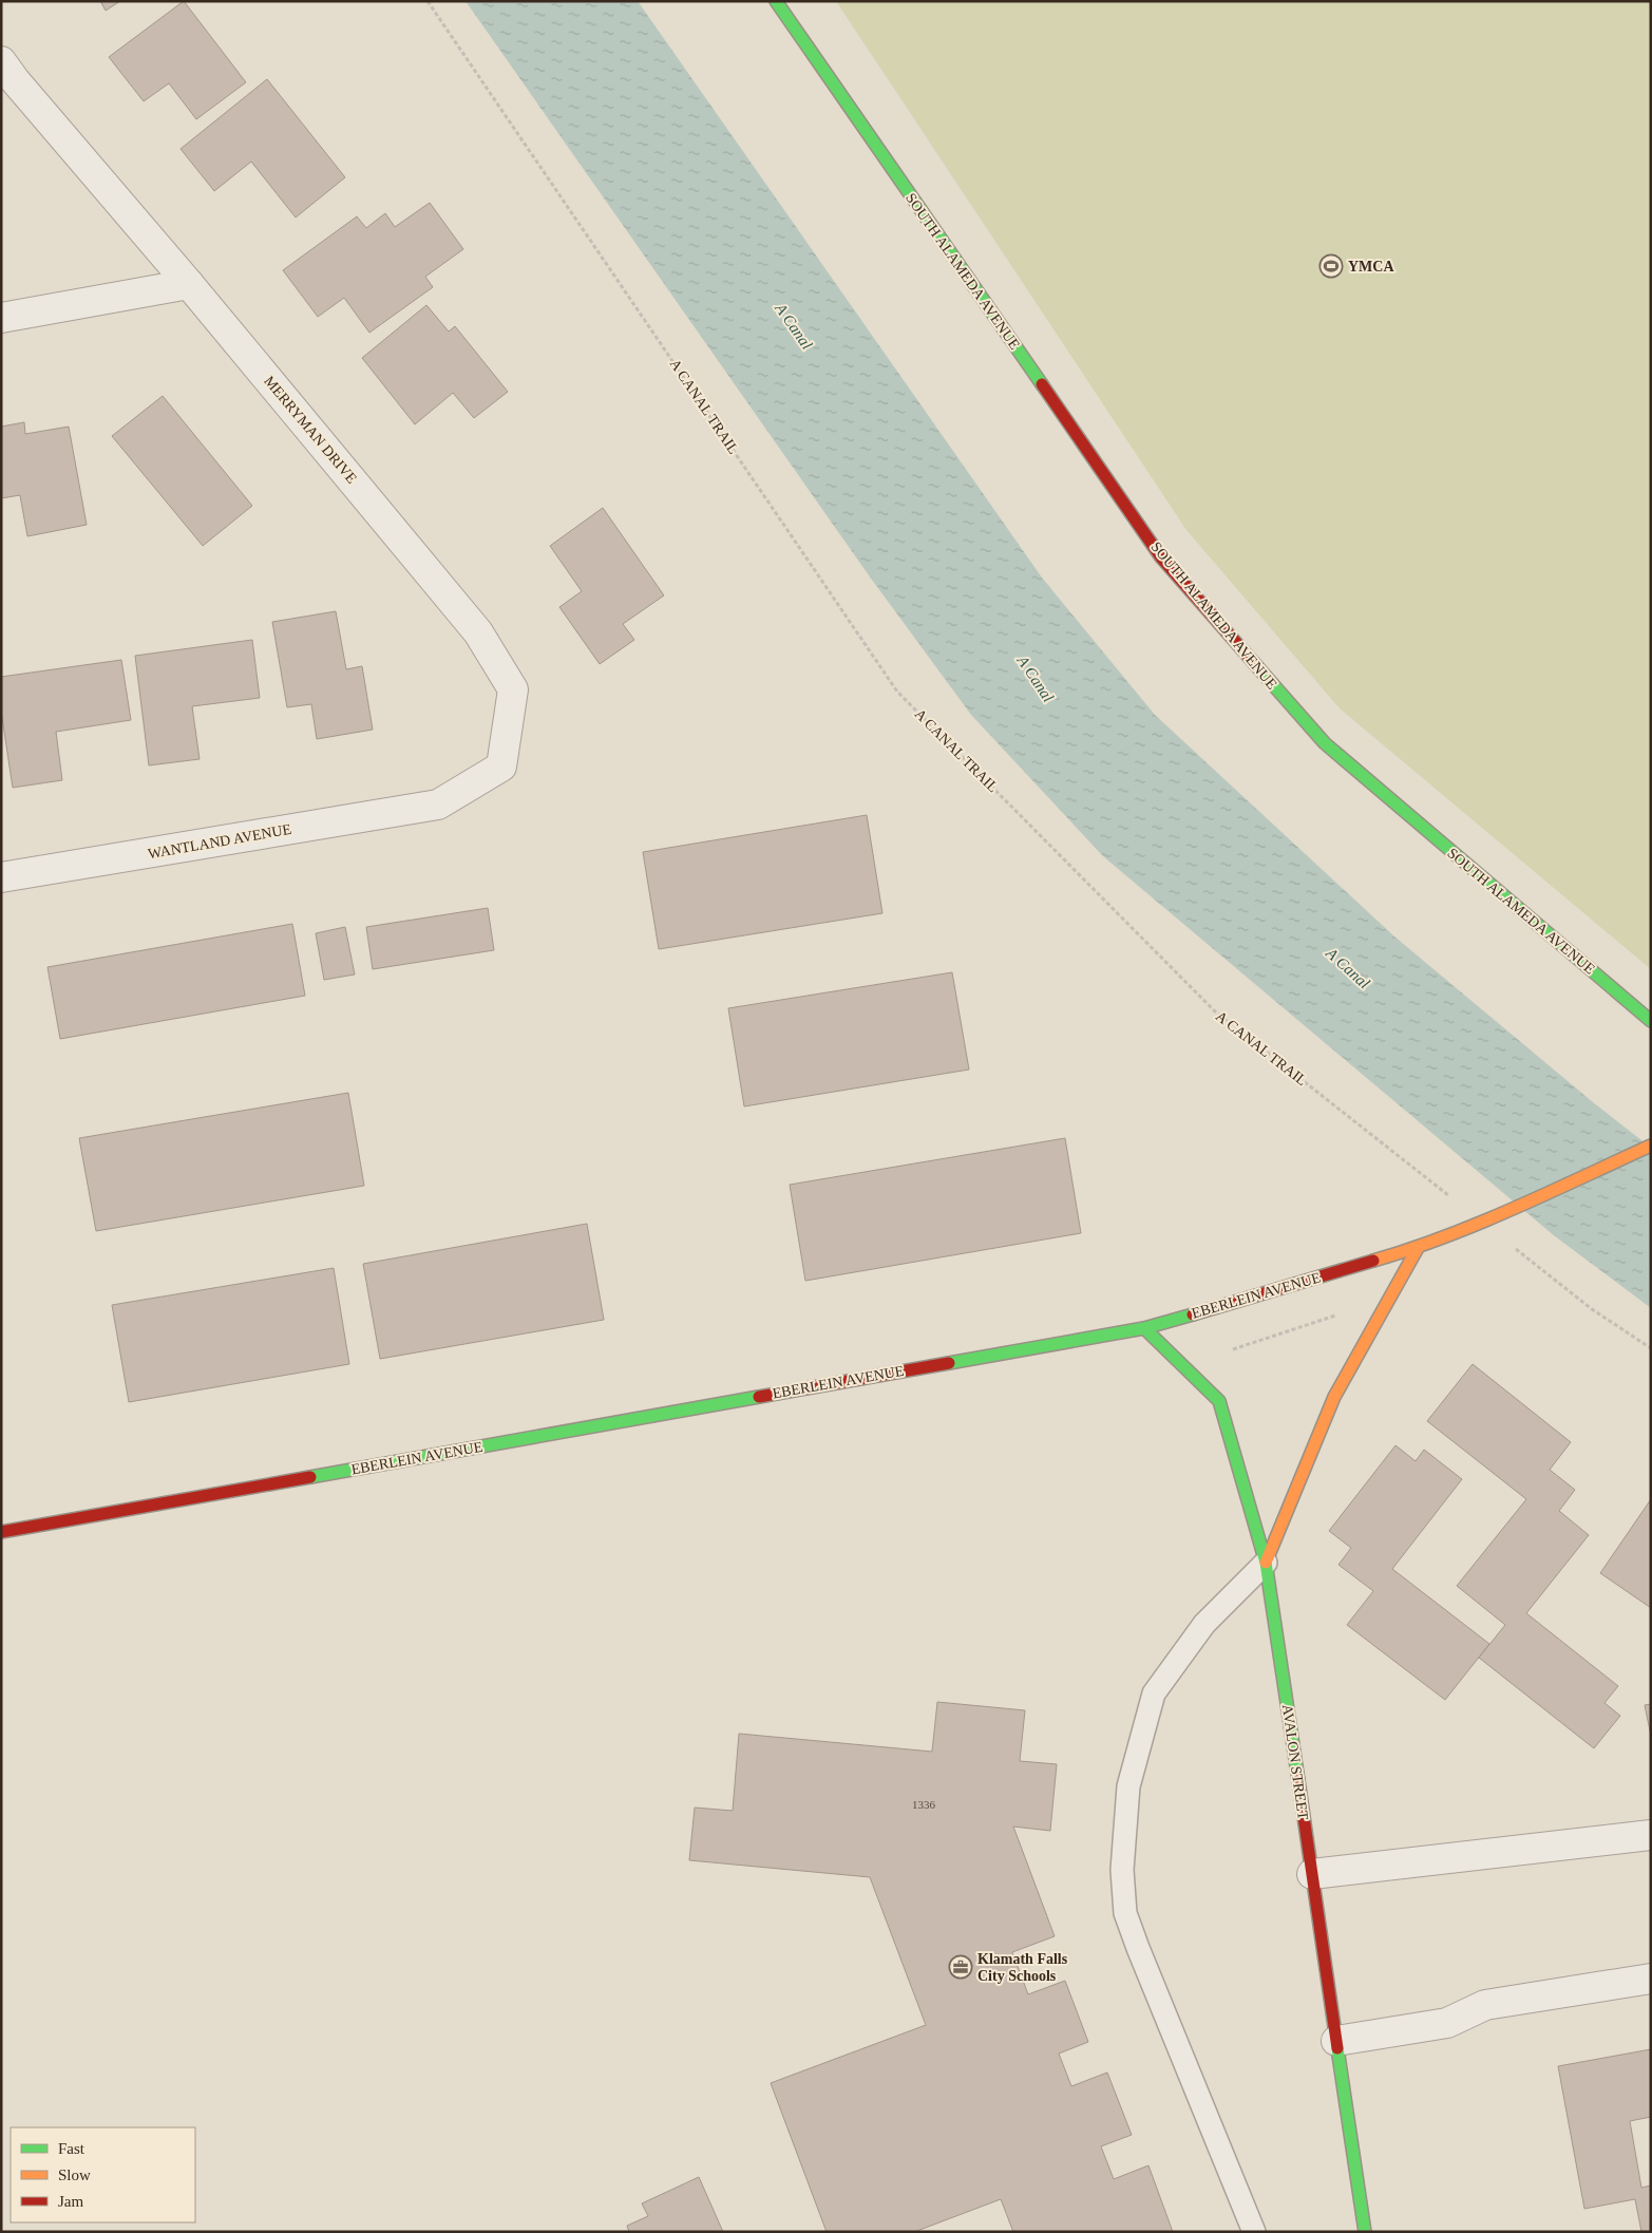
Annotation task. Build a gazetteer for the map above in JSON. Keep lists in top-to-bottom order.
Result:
{
  "streets": {
    "street": [
      "SOUTH ALAMEDA AVENUE",
      "MERRYMAN DRIVE",
      "WANTLAND AVENUE",
      "EBERLEIN AVENUE",
      "AVALON STREET"
    ],
    "path": ["A CANAL TRAIL"]
  },
  "crossings": [
    ["A CANAL TRAIL", "EBERLEIN AVENUE"],
    ["MERRYMAN DRIVE", "WANTLAND AVENUE"],
    ["EBERLEIN AVENUE", "AVALON STREET"]
  ],
  "water": ["A Canal"],
  "places": {
    "sports": ["YMCA"],
    "office": ["Klamath Falls City Schools"]
  },
  "house_numbers": ["1336"],
  "legend": ["Fast", "Slow", "Jam"]
}
